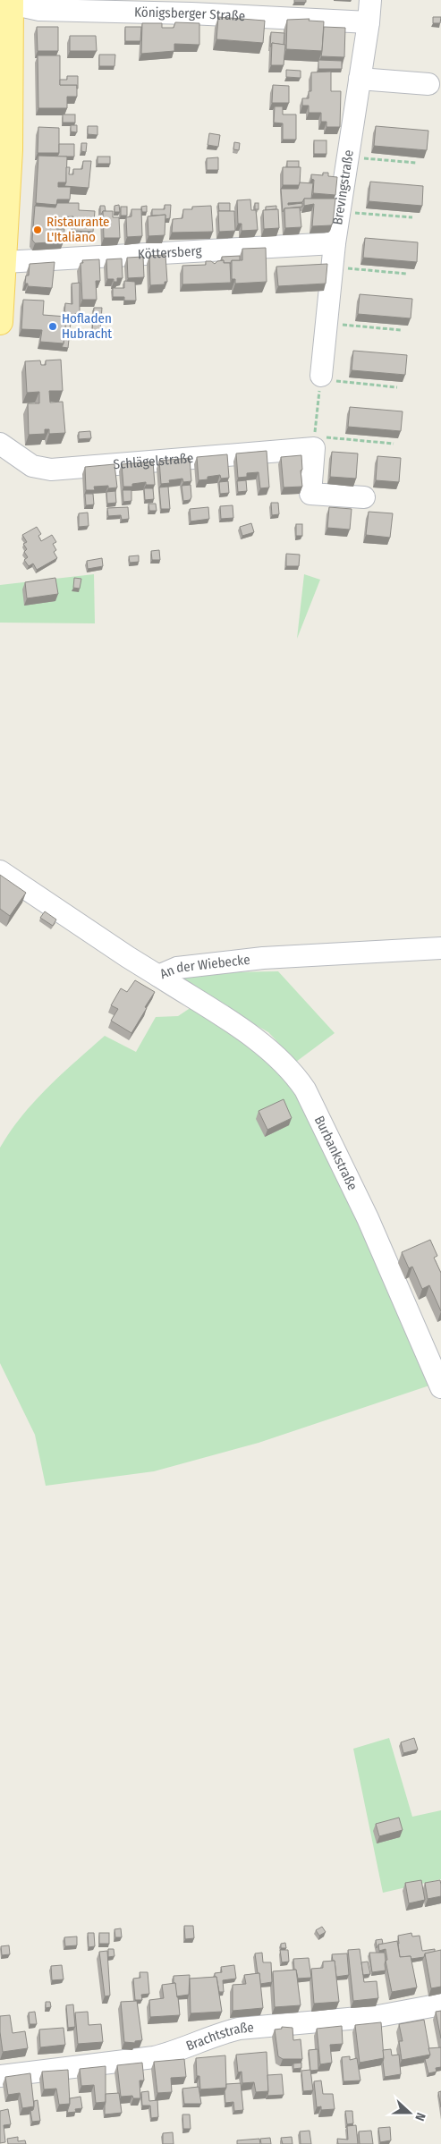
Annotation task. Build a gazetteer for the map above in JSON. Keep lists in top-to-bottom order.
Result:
{
  "streets": {
    "street": [
      "Königsberger Straße",
      "Brevingstraße",
      "Köttersberg",
      "Schlägelstraße",
      "An der Wiebecke",
      "Burbankstraße",
      "Brachtstraße"
    ]
  },
  "crossings": [
    ["Königsberger Straße", "Brevingstraße"],
    ["Brevingstraße", "Köttersberg"],
    ["An der Wiebecke", "Burbankstraße"]
  ],
  "places": ["Ristaurante L'Italiano", "Hofladen Hubracht"],
  "north": "right"
}
